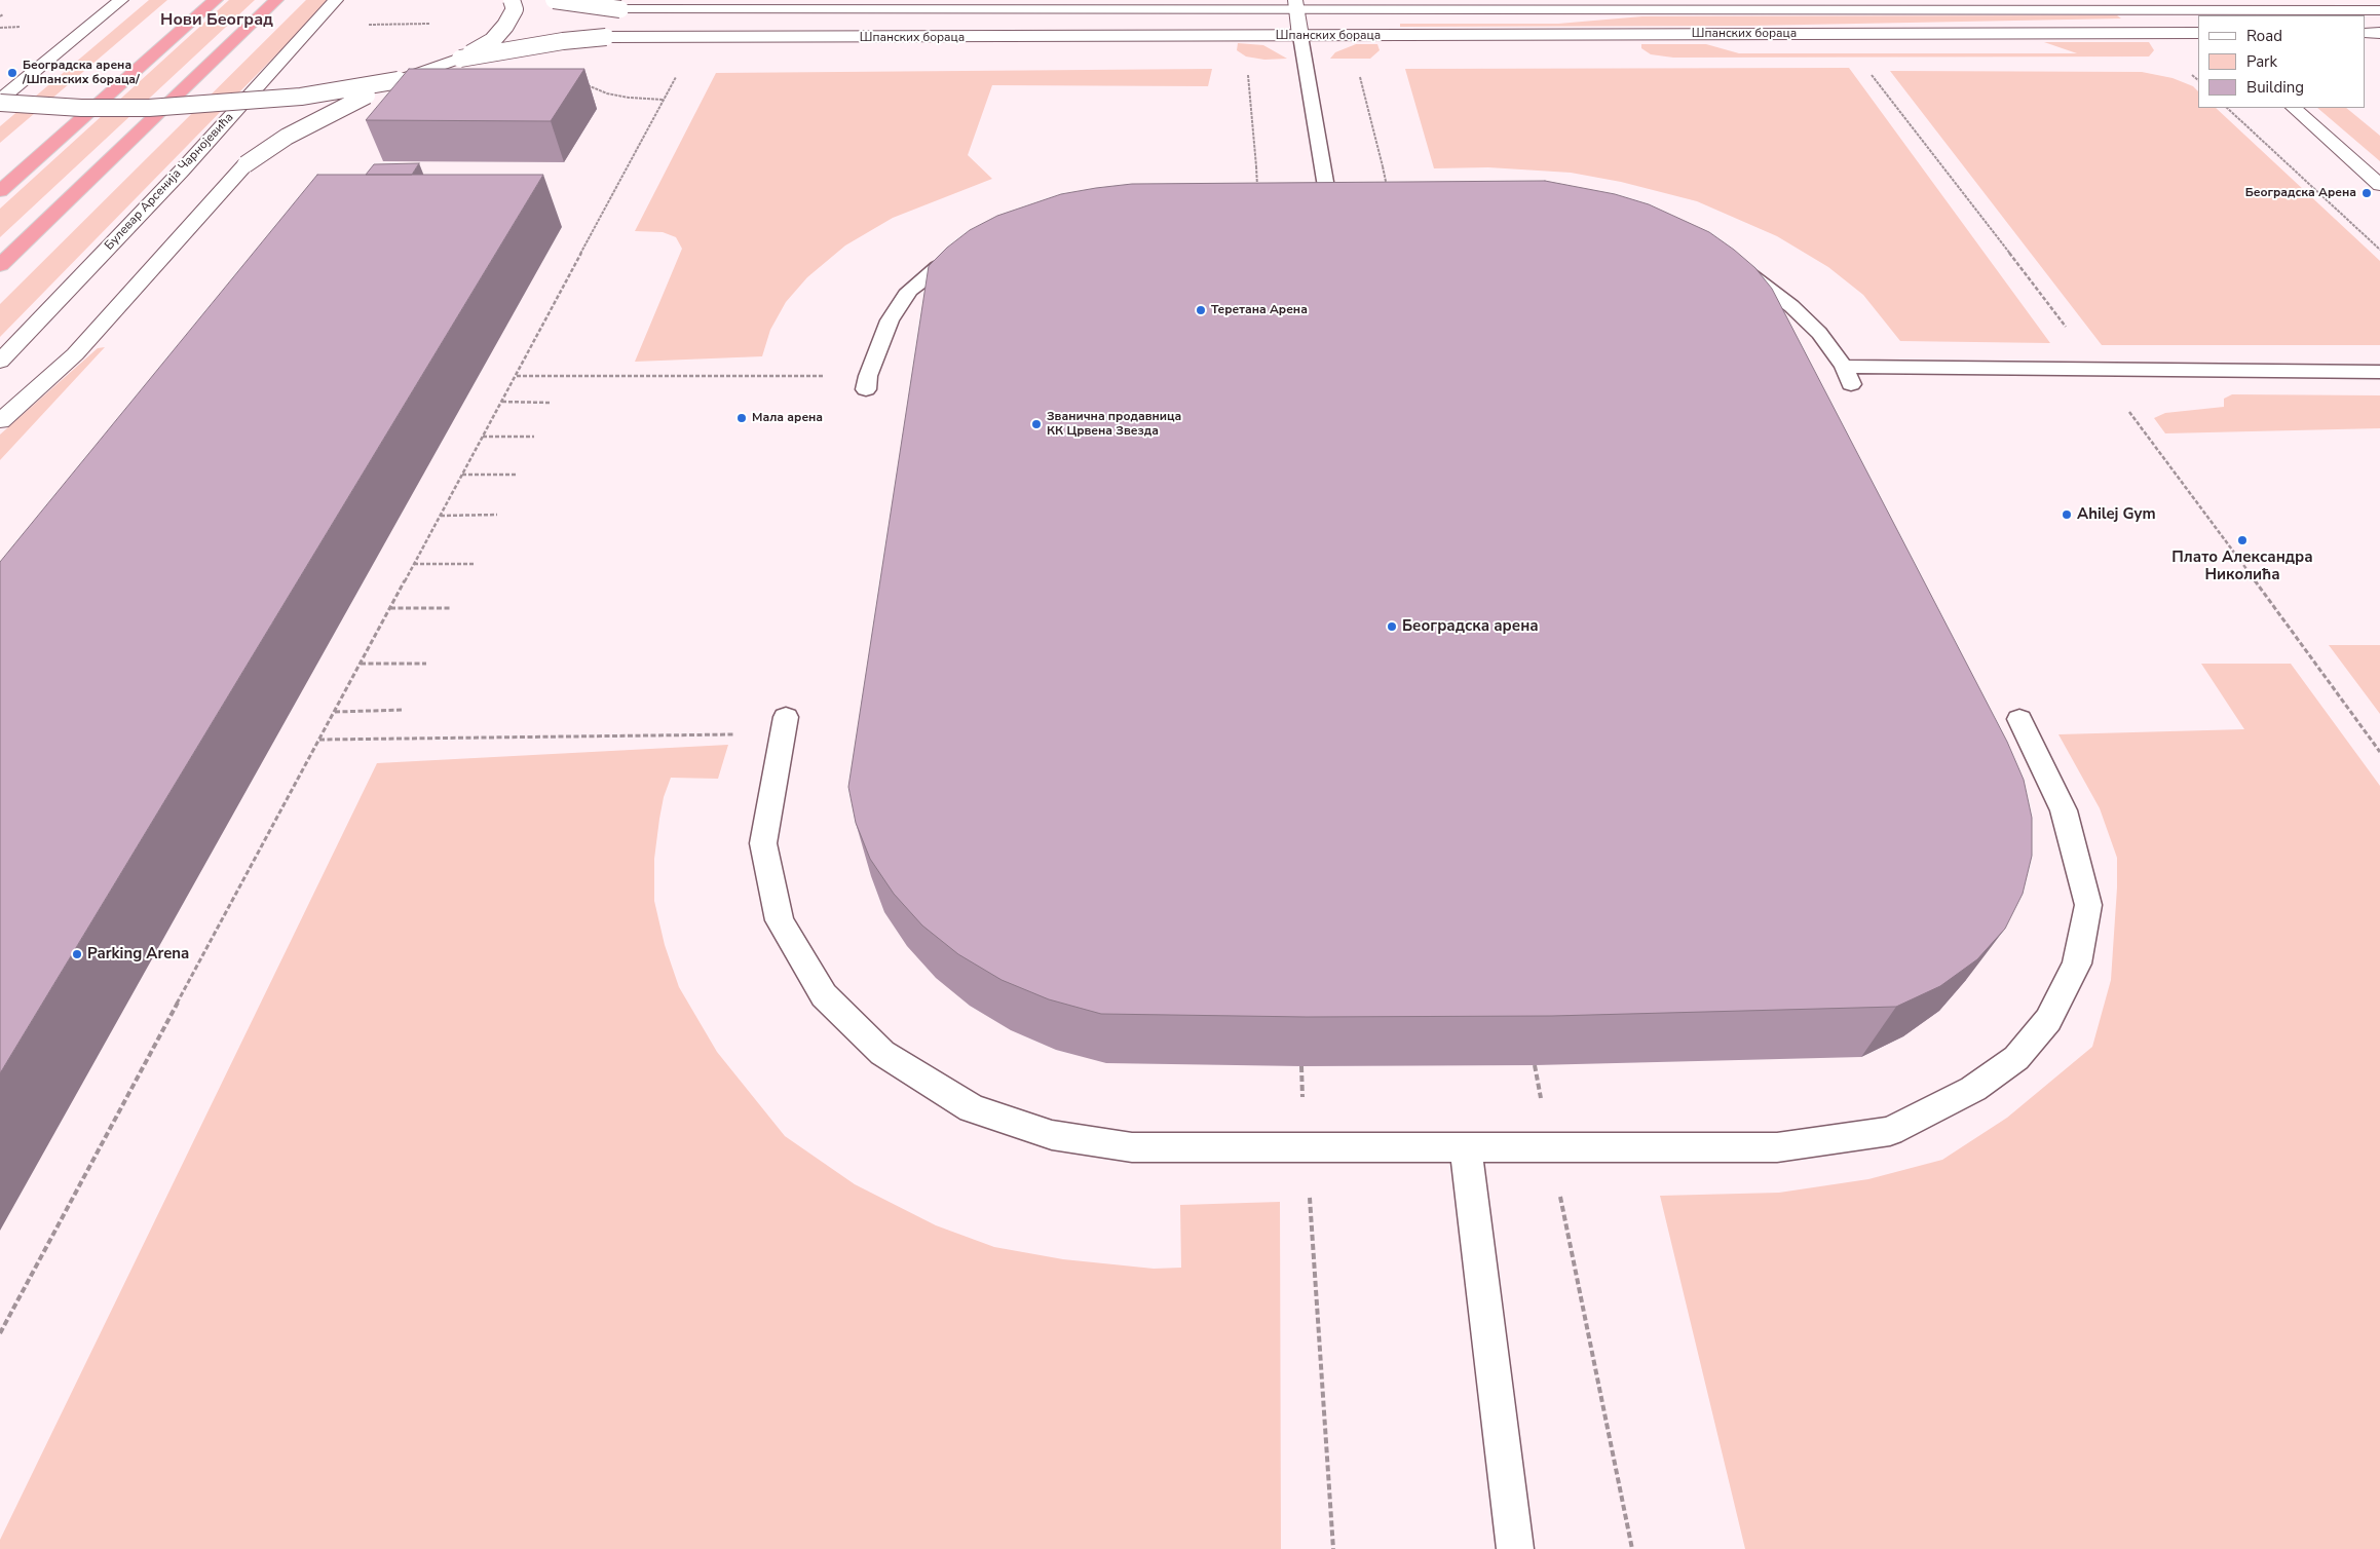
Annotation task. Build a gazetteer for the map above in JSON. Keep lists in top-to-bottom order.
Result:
{
  "streets": {
    "street": ["Шпанских бораца", "Булевар Арсенија Чарнојевића"]
  },
  "districts": ["Нови Београд"],
  "places": [
    "Београдска арена /Шпанских бораца/",
    "Београдска Арена",
    "Теретана Арена",
    "Мала арена",
    "Званична продавница КК Црвена Звезда",
    "Ahilej Gym",
    "Плато Александра Николића",
    "Београдска арена",
    "Parking Arena"
  ],
  "legend": ["Road", "Park", "Building"]
}
